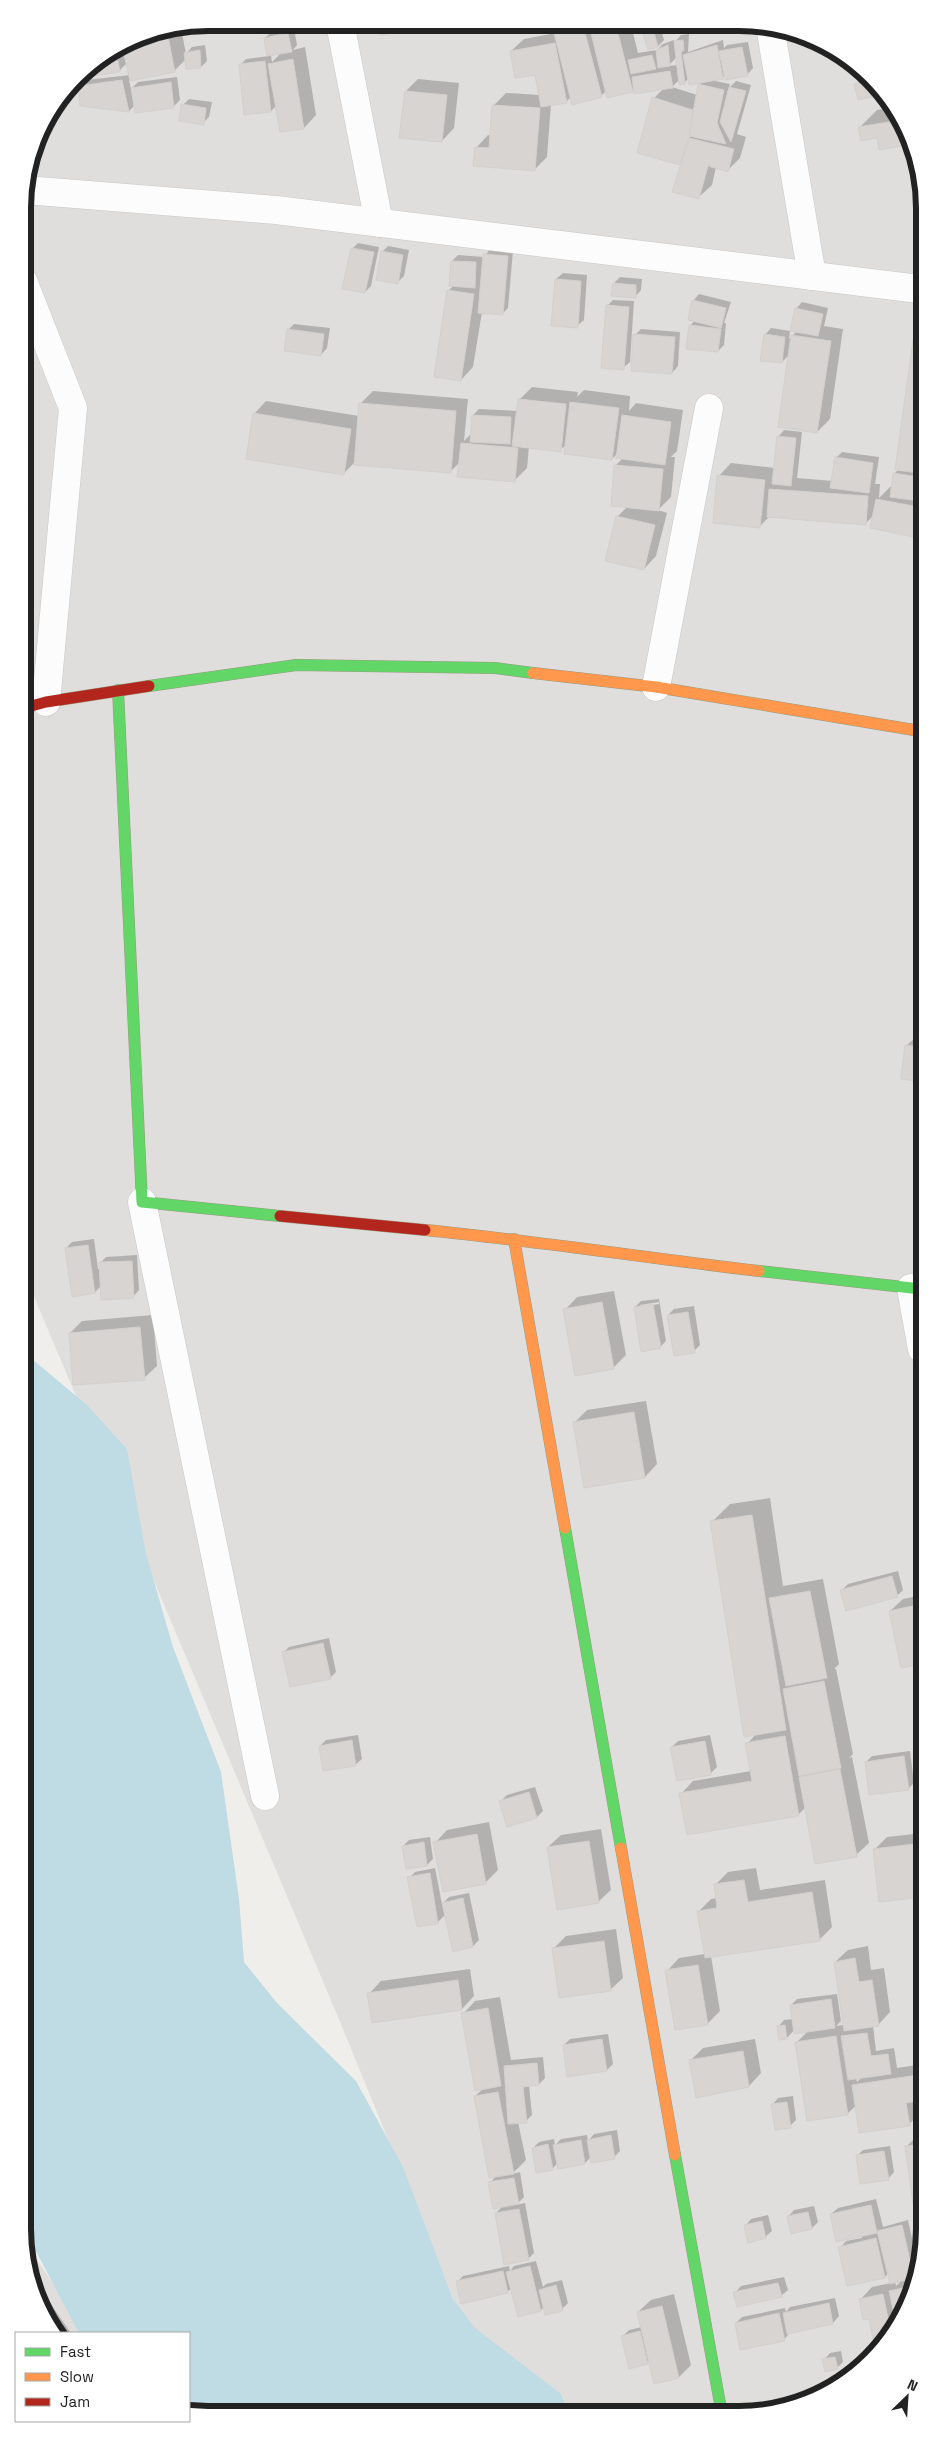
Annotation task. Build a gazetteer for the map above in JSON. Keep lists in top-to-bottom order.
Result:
{
  "legend": ["Fast", "Slow", "Jam"],
  "north": "top right"
}
